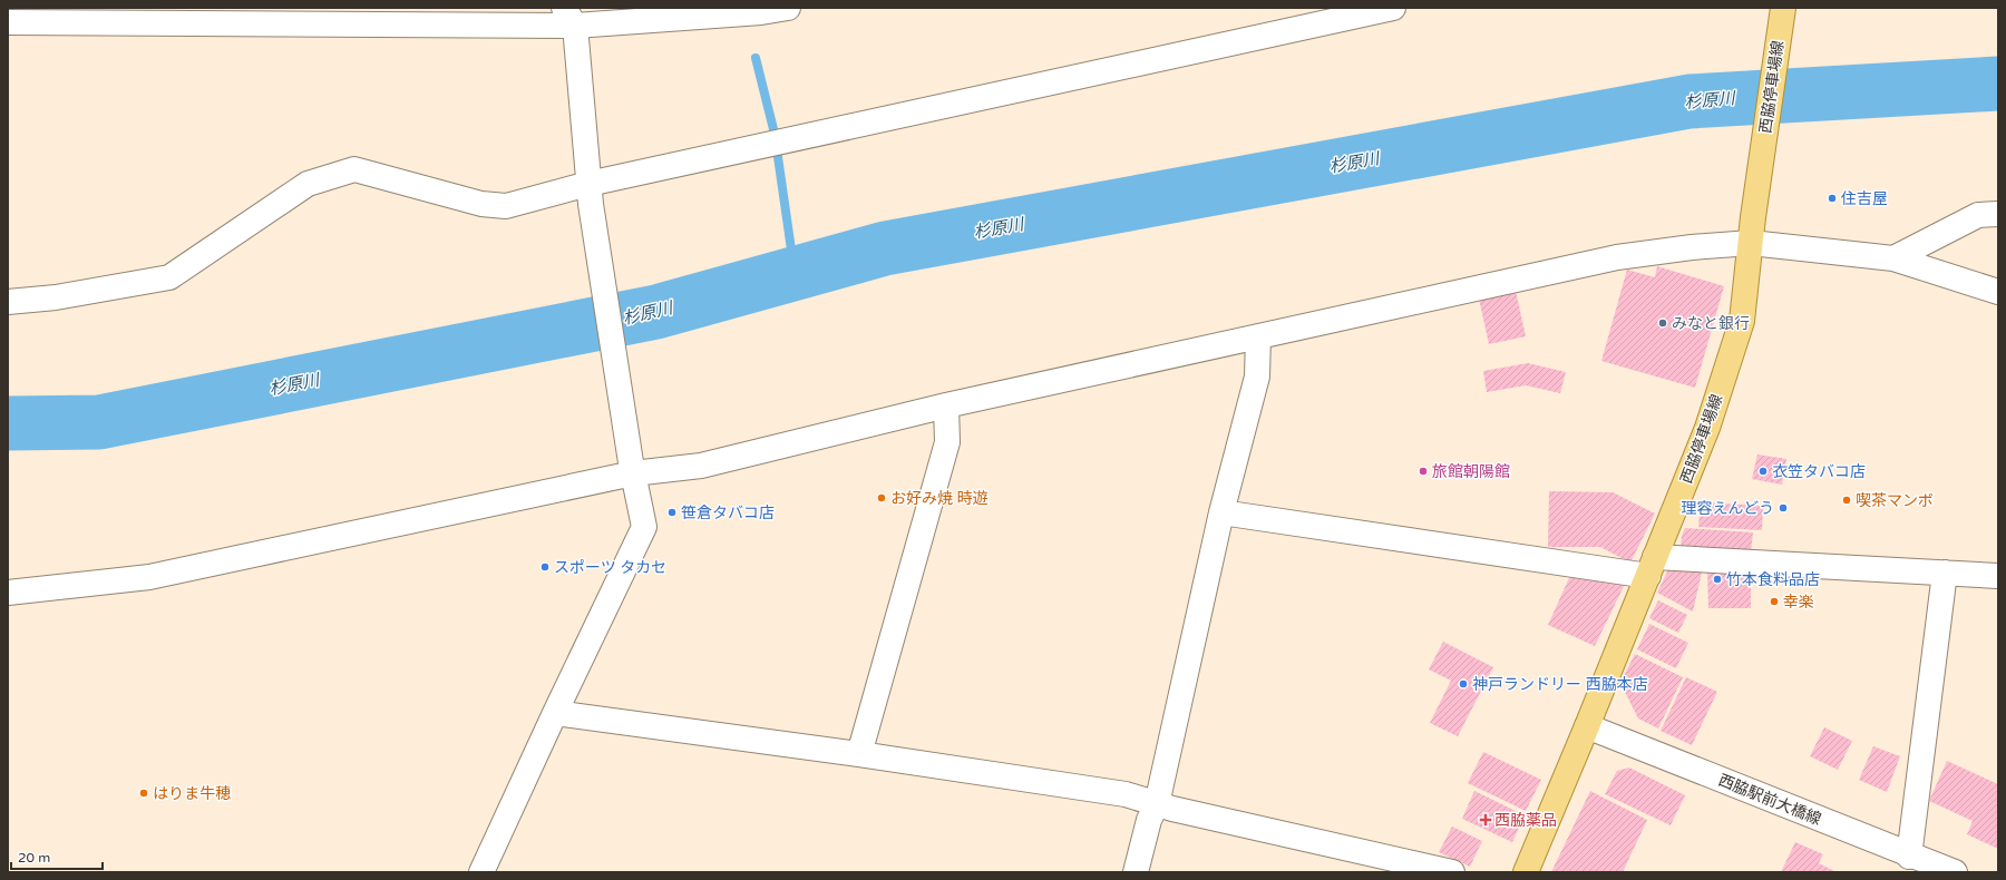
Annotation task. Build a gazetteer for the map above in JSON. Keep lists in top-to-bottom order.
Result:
{
  "streets": {
    "main road": ["西脇停車場線"],
    "street": ["西脇駅前大橋線"]
  },
  "crossings": [
    ["西脇停車場線", "西脇駅前大橋線"]
  ],
  "water": ["杉原川"],
  "places": {
    "other": [
      "住吉屋",
      "みなと銀行",
      "旅館朝陽館",
      "衣笠タバコ店",
      "お好み焼 時遊",
      "喫茶マンボ",
      "理容えんどう",
      "笹倉タバコ店",
      "スポーツ タカセ",
      "竹本食料品店",
      "幸楽",
      "神戸ランドリー 西脇本店",
      "はりま牛穂"
    ],
    "health": ["西脇薬品"]
  },
  "scale_bar": "20 m"
}
